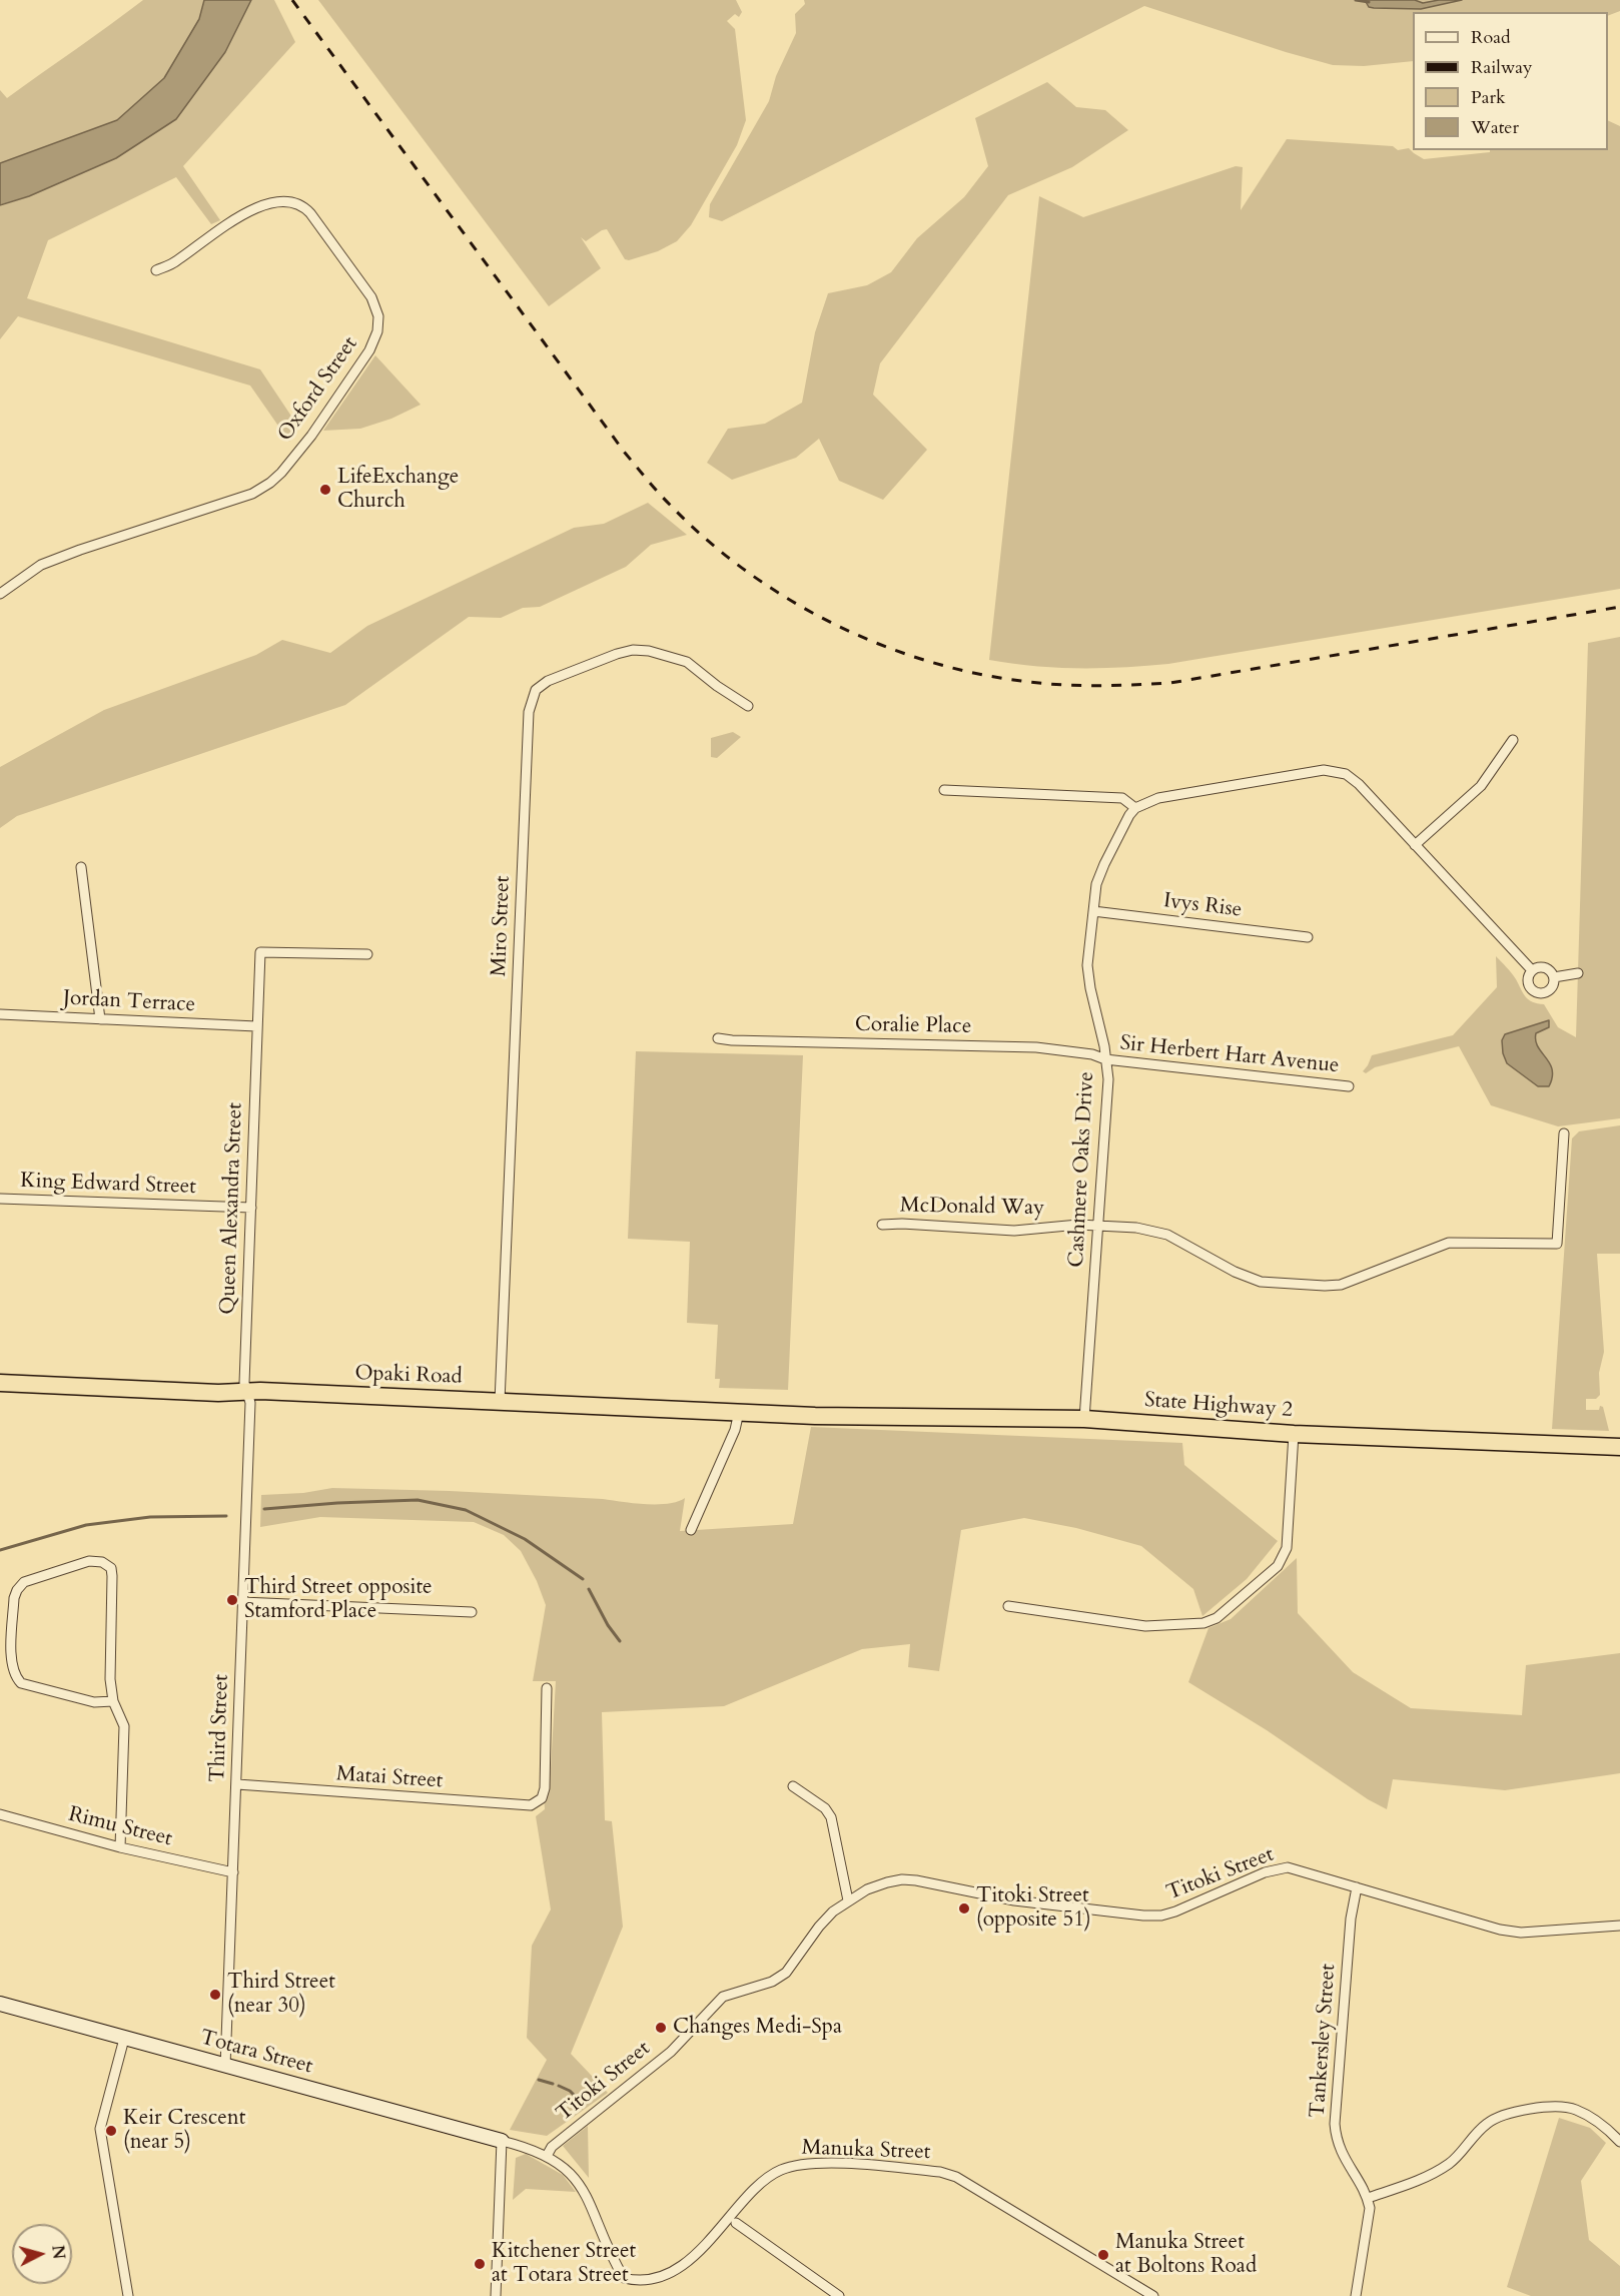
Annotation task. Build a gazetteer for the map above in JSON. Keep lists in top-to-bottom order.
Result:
{
  "streets": {
    "highway": ["Opaki Road", "State Highway 2"],
    "street": [
      "Oxford Street",
      "Ivys Rise",
      "Miro Street",
      "Jordan Terrace",
      "Coralie Place",
      "Sir Herbert Hart Avenue",
      "Cashmere Oaks Drive",
      "King Edward Street",
      "McDonald Way",
      "Queen Alexandra Street",
      "Third Street",
      "Matai Street",
      "Rimu Street",
      "Titoki Street",
      "Tankersley Street",
      "Totara Street",
      "Manuka Street"
    ]
  },
  "crossings": [
    ["Ivys Rise", "Cashmere Oaks Drive"],
    ["Miro Street", "Opaki Road"],
    ["Jordan Terrace", "Queen Alexandra Street"],
    ["Coralie Place", "Sir Herbert Hart Avenue"],
    ["Coralie Place", "Cashmere Oaks Drive"],
    ["Sir Herbert Hart Avenue", "Cashmere Oaks Drive"],
    ["Cashmere Oaks Drive", "McDonald Way"],
    ["Cashmere Oaks Drive", "State Highway 2"],
    ["King Edward Street", "Queen Alexandra Street"],
    ["Queen Alexandra Street", "Opaki Road"],
    ["Queen Alexandra Street", "Third Street"],
    ["Opaki Road", "State Highway 2"],
    ["Opaki Road", "Third Street"],
    ["Third Street", "Matai Street"],
    ["Third Street", "Rimu Street"],
    ["Third Street", "Totara Street"],
    ["Titoki Street", "Tankersley Street"]
  ],
  "places": [
    "LifeExchange Church",
    "Third Street opposite Stamford Place",
    "Titoki Street (opposite 51)",
    "Third Street (near 30)",
    "Changes Medi-Spa",
    "Keir Crescent (near 5)",
    "Manuka Street at Boltons Road",
    "Kitchener Street at Totara Street"
  ],
  "legend": [
    "Road",
    "Railway",
    "Park",
    "Water"
  ],
  "north": "right"
}
